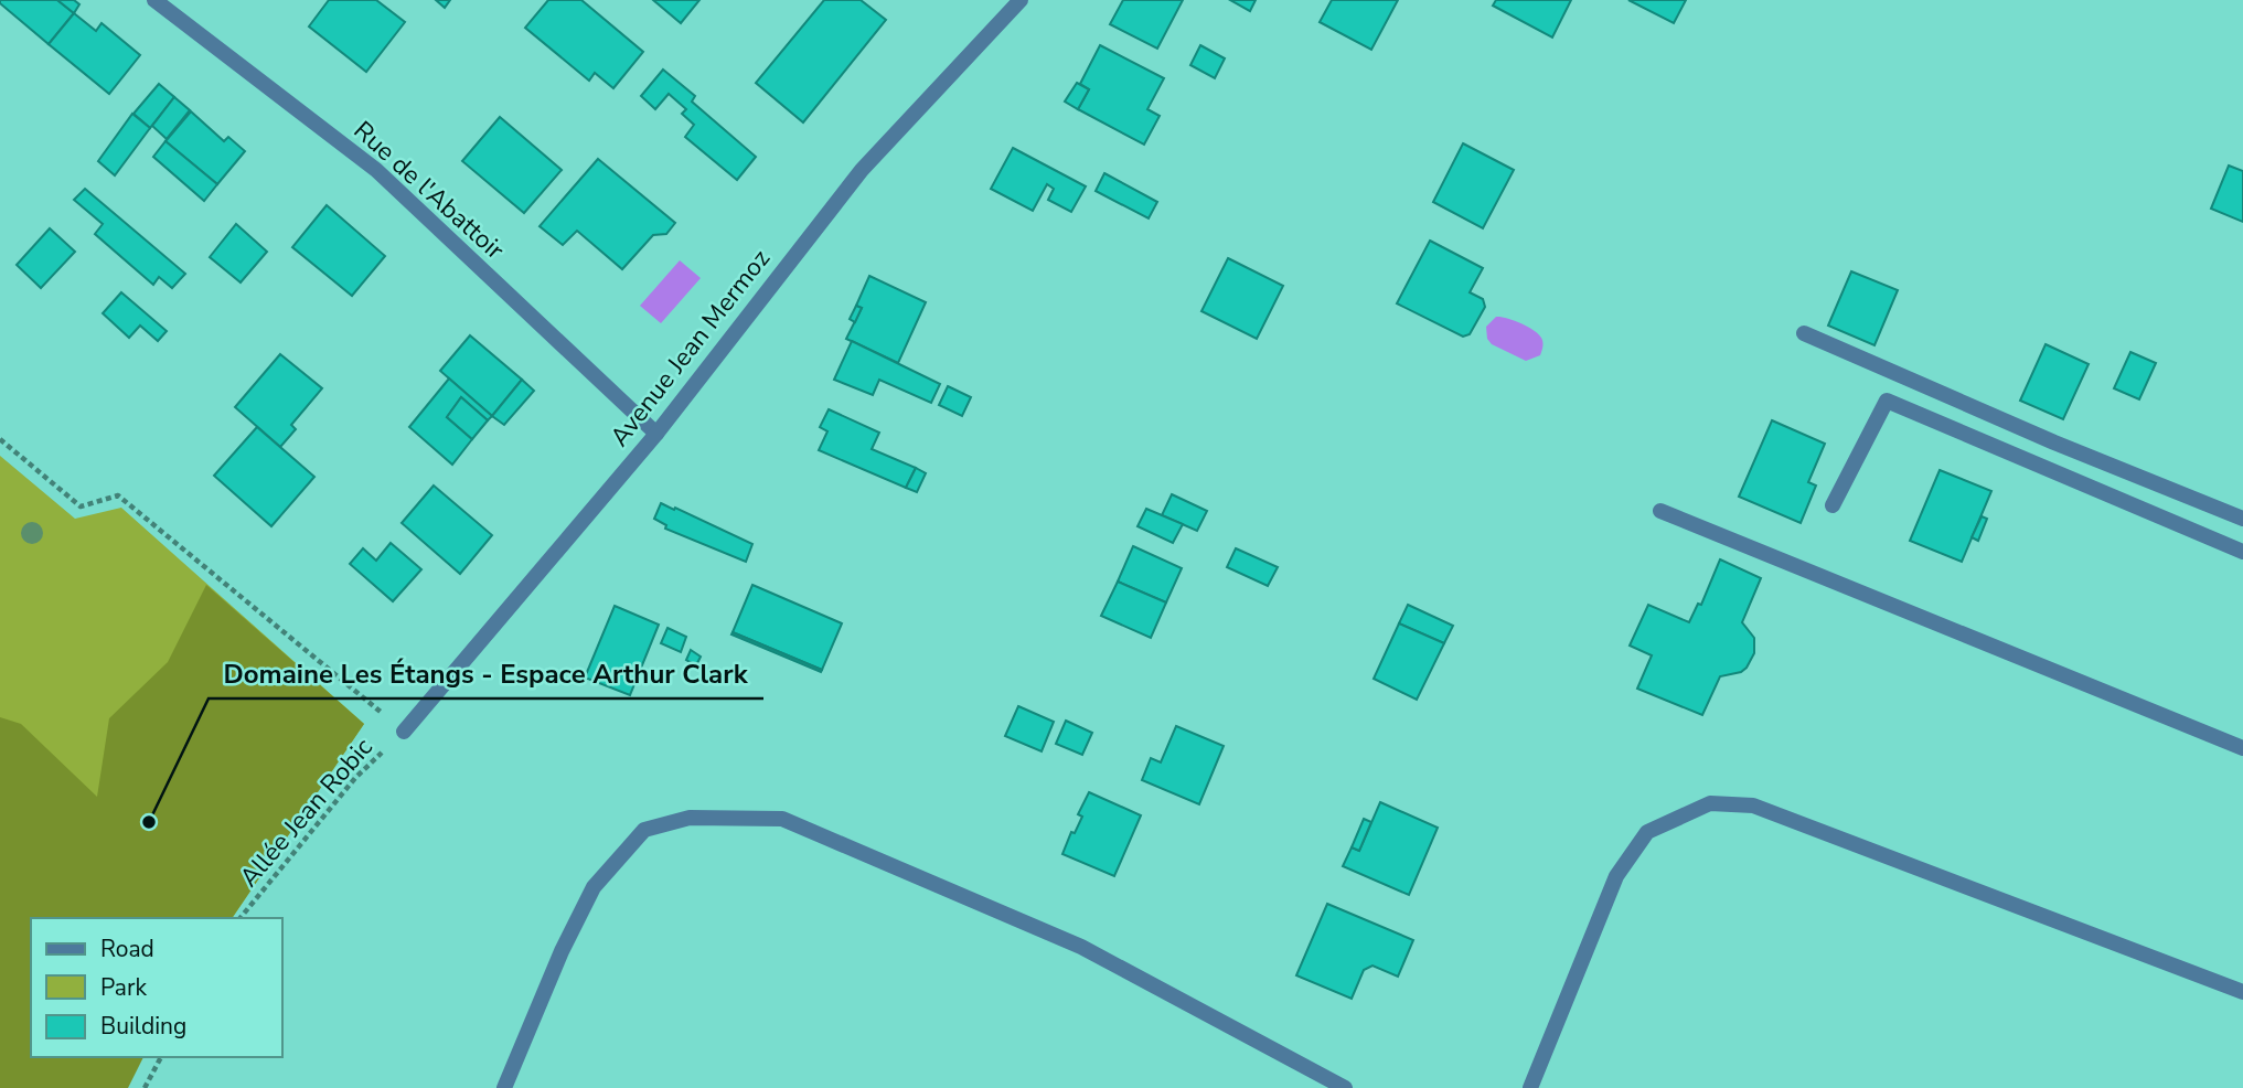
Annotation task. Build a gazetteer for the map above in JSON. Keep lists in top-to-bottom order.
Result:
{
  "streets": {
    "street": ["Rue de l'Abattoir", "Avenue Jean Mermoz"],
    "path": ["Allée Jean Robic"]
  },
  "crossings": [
    ["Rue de l'Abattoir", "Avenue Jean Mermoz"],
    ["Avenue Jean Mermoz", "Allée Jean Robic"]
  ],
  "places": ["Domaine Les Étangs - Espace Arthur Clark"],
  "legend": ["Road", "Park", "Building"]
}
